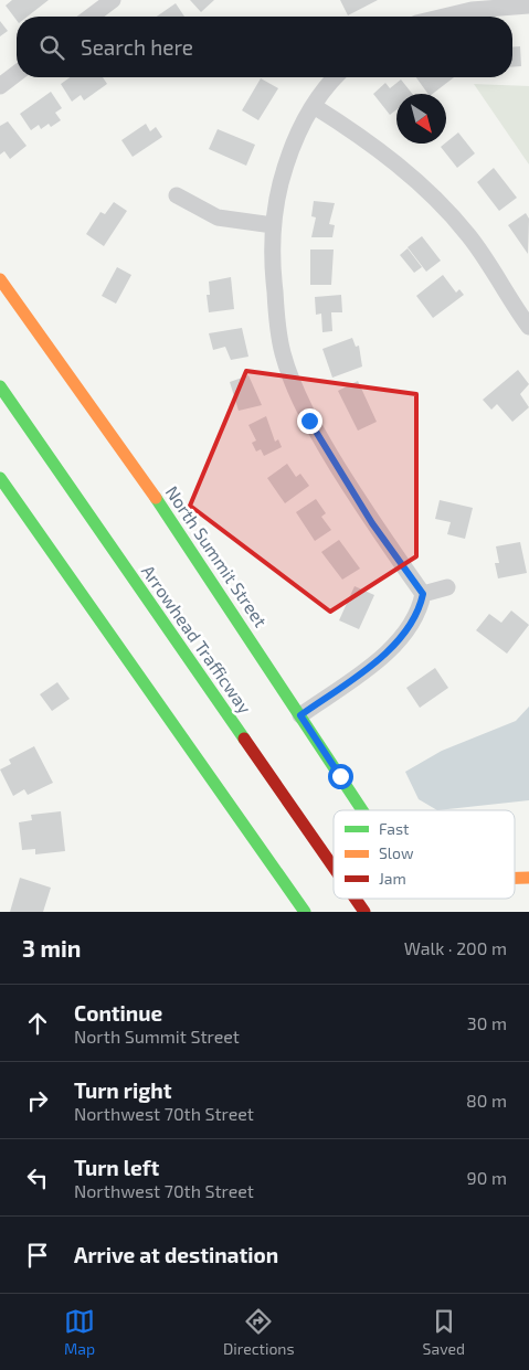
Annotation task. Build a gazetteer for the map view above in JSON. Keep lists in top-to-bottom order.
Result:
{
  "streets": {
    "main road": ["North Summit Street", "Arrowhead Trafficway"]
  },
  "legend": ["Fast", "Slow", "Jam"],
  "north": "bottom right",
  "page": {
    "search": "Search here",
    "heading": ["3 min", "Walk · 200 m"],
    "list": [
      ["Continue", "North Summit Street", "30 m"],
      ["Turn right", "Northwest 70th Street", "80 m"],
      ["Turn left", "Northwest 70th Street", "90 m"],
      "Arrive at destination"
    ],
    "nav": ["Map", "Directions", "Saved"]
  }
}
